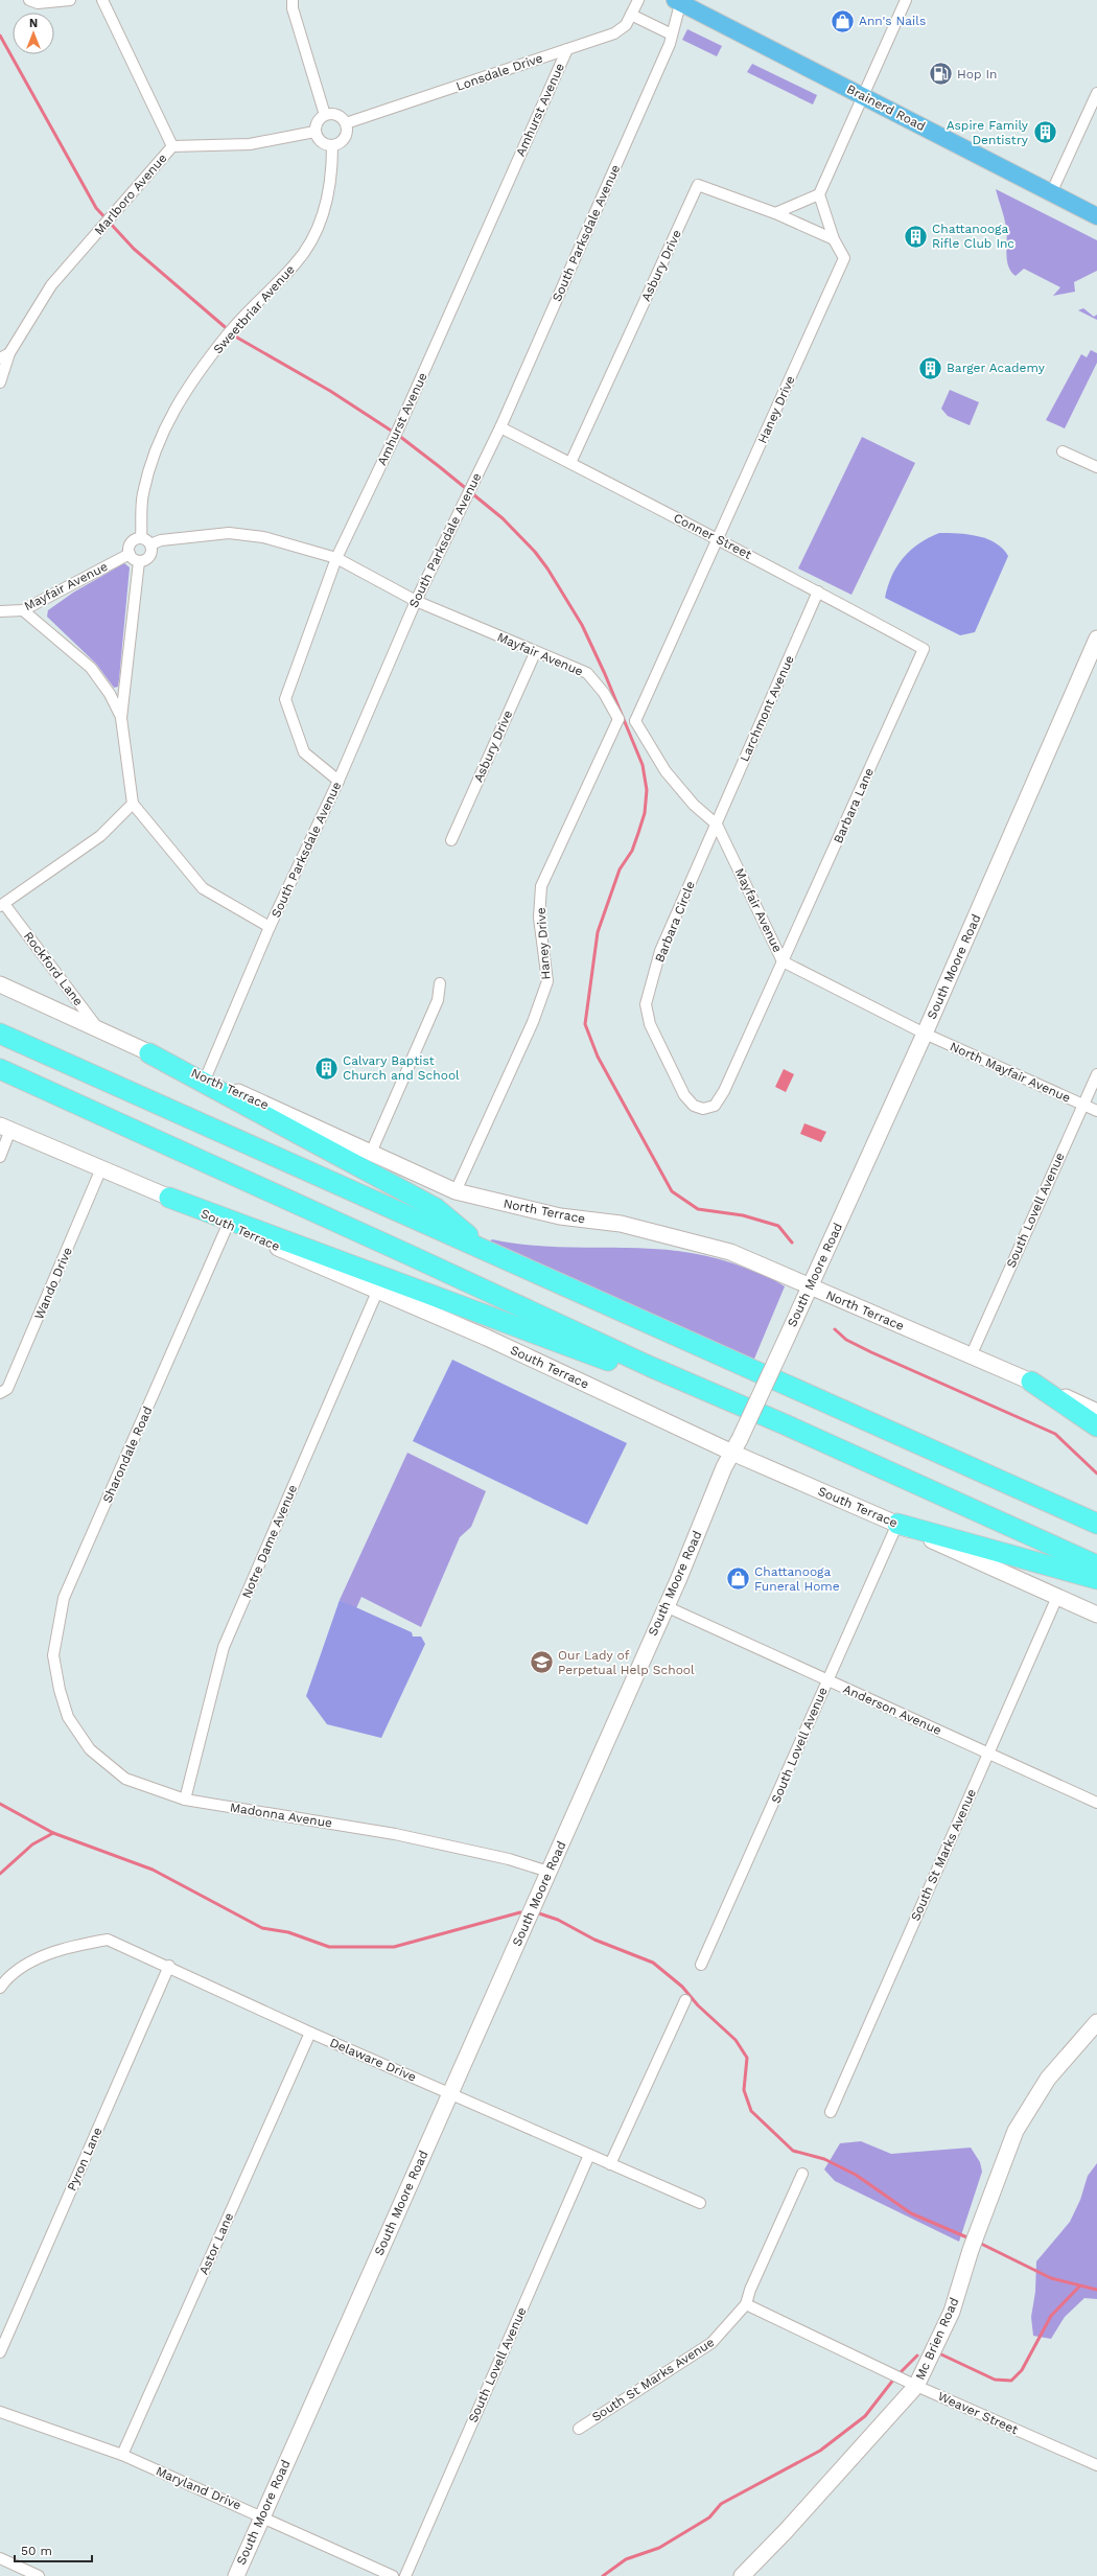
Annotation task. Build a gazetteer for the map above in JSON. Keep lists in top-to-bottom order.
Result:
{
  "streets": {
    "main road": ["Brainerd Road"],
    "street": [
      "Lonsdale Drive",
      "Amhurst Avenue",
      "Marlboro Avenue",
      "South Parksdale Avenue",
      "Asbury Drive",
      "Sweetbriar Avenue",
      "Haney Drive",
      "Conner Street",
      "Mayfair Avenue",
      "Larchmont Avenue",
      "Barbara Lane",
      "Barbara Circle",
      "South Moore Road",
      "Rockford Lane",
      "North Mayfair Avenue",
      "North Terrace",
      "South Lovell Avenue",
      "South Terrace",
      "Wando Drive",
      "Sharondale Road",
      "Notre Dame Avenue",
      "Anderson Avenue",
      "Madonna Avenue",
      "South St Marks Avenue",
      "Delaware Drive",
      "Pyron Lane",
      "Astor Lane",
      "Mc Brien Road",
      "Weaver Street",
      "Maryland Drive"
    ]
  },
  "crossings": [
    ["Lonsdale Drive", "Amhurst Avenue"],
    ["Lonsdale Drive", "Sweetbriar Avenue"],
    ["Brainerd Road", "South Parksdale Avenue"],
    ["Amhurst Avenue", "South Parksdale Avenue"],
    ["Amhurst Avenue", "Mayfair Avenue"],
    ["South Parksdale Avenue", "Conner Street"],
    ["South Parksdale Avenue", "Mayfair Avenue"],
    ["South Parksdale Avenue", "North Terrace"],
    ["Asbury Drive", "Conner Street"],
    ["Asbury Drive", "Mayfair Avenue"],
    ["Sweetbriar Avenue", "Mayfair Avenue"],
    ["Haney Drive", "Conner Street"],
    ["Haney Drive", "Mayfair Avenue"],
    ["Haney Drive", "North Terrace"],
    ["Conner Street", "Larchmont Avenue"],
    ["Conner Street", "Barbara Lane"],
    ["Mayfair Avenue", "Larchmont Avenue"],
    ["Mayfair Avenue", "Barbara Lane"],
    ["Mayfair Avenue", "Barbara Circle"],
    ["Mayfair Avenue", "South Moore Road"],
    ["Mayfair Avenue", "North Mayfair Avenue"],
    ["Larchmont Avenue", "Barbara Circle"],
    ["Barbara Lane", "Barbara Circle"],
    ["South Moore Road", "North Mayfair Avenue"],
    ["South Moore Road", "North Terrace"],
    ["South Moore Road", "South Terrace"],
    ["South Moore Road", "Anderson Avenue"],
    ["South Moore Road", "Madonna Avenue"],
    ["South Moore Road", "Delaware Drive"],
    ["South Moore Road", "Maryland Drive"],
    ["Rockford Lane", "North Terrace"],
    ["North Mayfair Avenue", "South Lovell Avenue"],
    ["South Lovell Avenue", "South Terrace"],
    ["South Lovell Avenue", "Anderson Avenue"],
    ["South Lovell Avenue", "Delaware Drive"],
    ["South Terrace", "Wando Drive"],
    ["South Terrace", "Sharondale Road"],
    ["South Terrace", "Notre Dame Avenue"],
    ["South Terrace", "South St Marks Avenue"],
    ["Sharondale Road", "Madonna Avenue"],
    ["Notre Dame Avenue", "Madonna Avenue"],
    ["Anderson Avenue", "South St Marks Avenue"],
    ["South St Marks Avenue", "Weaver Street"],
    ["Delaware Drive", "Pyron Lane"],
    ["Delaware Drive", "Astor Lane"],
    ["Astor Lane", "Maryland Drive"],
    ["Mc Brien Road", "Weaver Street"]
  ],
  "places": {
    "shop": ["Ann's Nails", "Chattanooga Funeral Home"],
    "fuel station": ["Hop In"],
    "building": [
      "Aspire Family Dentistry",
      "Chattanooga Rifle Club Inc",
      "Barger Academy",
      "Calvary Baptist Church and School"
    ],
    "school or university": ["Our Lady of Perpetual Help School"]
  },
  "scale_bar": "50 m",
  "north": "top"
}
